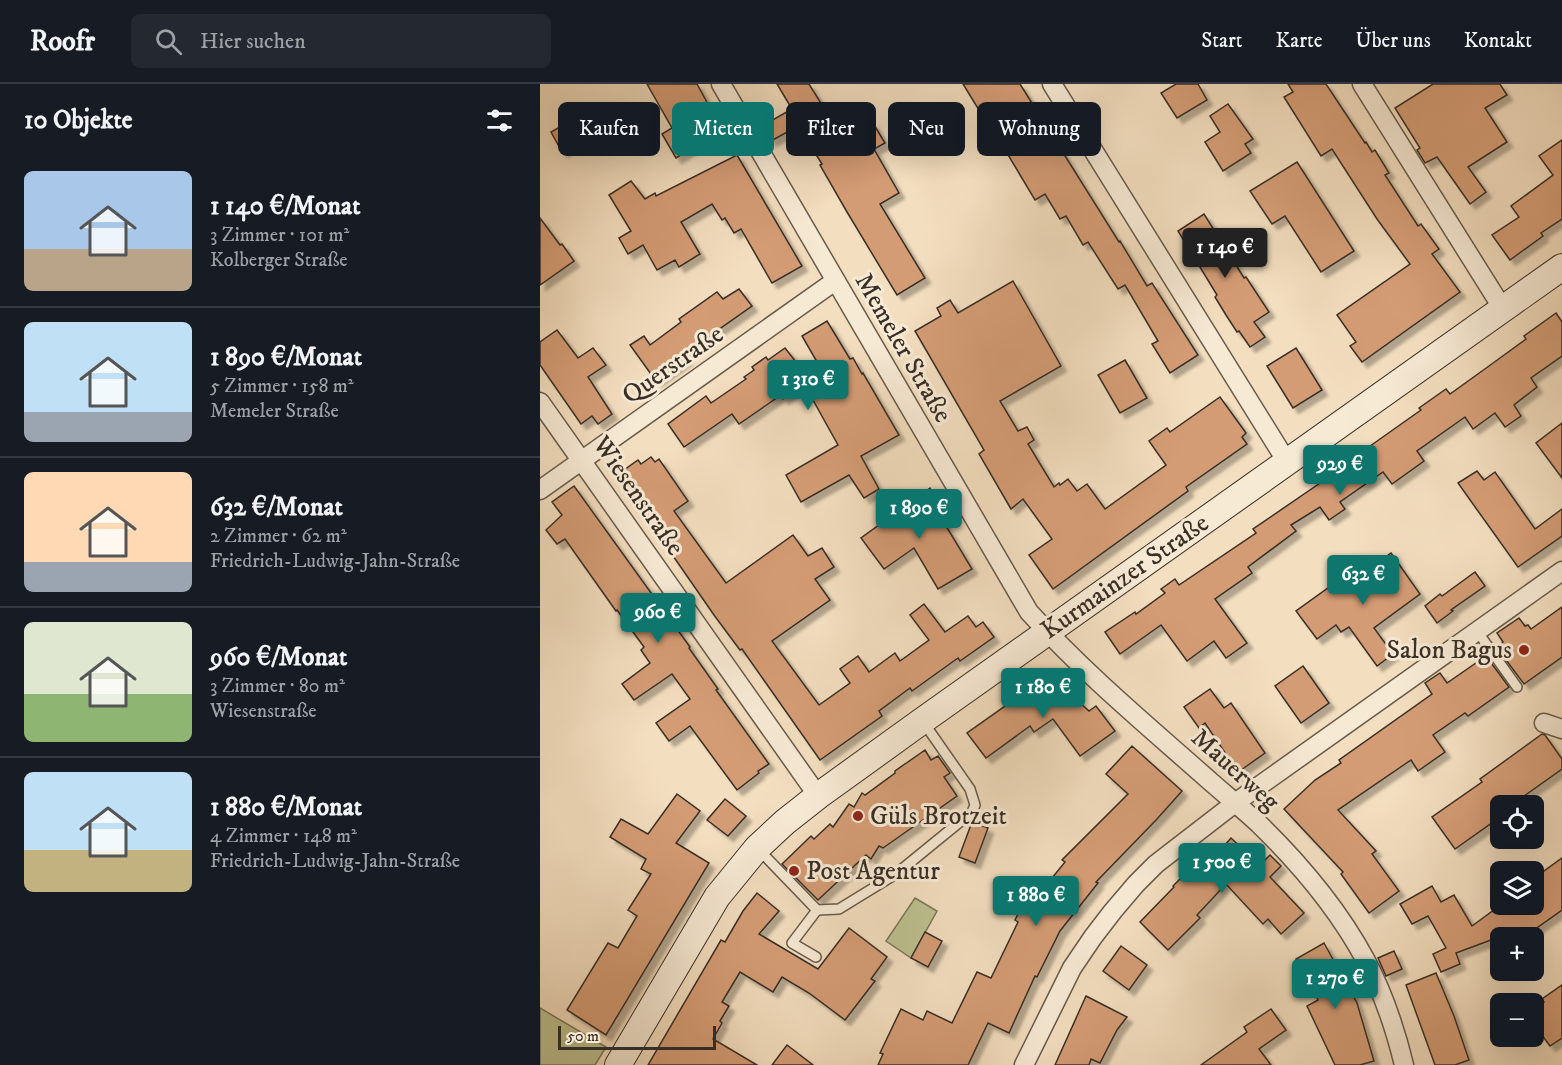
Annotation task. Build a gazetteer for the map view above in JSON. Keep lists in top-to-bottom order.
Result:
{
  "streets": {
    "main road": ["Kurmainzer Straße"],
    "street": [
      "Memeler Straße",
      "Querstraße",
      "Wiesenstraße",
      "Mauerweg"
    ]
  },
  "crossings": [
    ["Memeler Straße", "Querstraße"],
    ["Memeler Straße", "Kurmainzer Straße"],
    ["Memeler Straße", "Mauerweg"],
    ["Querstraße", "Wiesenstraße"],
    ["Wiesenstraße", "Kurmainzer Straße"],
    ["Kurmainzer Straße", "Mauerweg"]
  ],
  "places": ["Salon Bagus", "Güls Brotzeit", "Post Agentur"],
  "scale_bar": "50 m",
  "page": {
    "header": "Roofr",
    "search": "Hier suchen",
    "nav": [
      "Start",
      "Karte",
      "Über uns",
      "Kontakt"
    ],
    "heading": "10 Objekte",
    "chip": [
      "Kaufen",
      "Mieten",
      "Filter",
      "Neu",
      "Wohnung"
    ],
    "list": [
      {
        "name": "1 140 €/Monat",
        "note": "3 Zimmer · 101 m² · Kolberger Straße"
      },
      {
        "name": "1 890 €/Monat",
        "note": "5 Zimmer · 158 m² · Memeler Straße"
      },
      {
        "name": "632 €/Monat",
        "note": "2 Zimmer · 62 m² · Friedrich-Ludwig-Jahn-Straße"
      },
      {
        "name": "960 €/Monat",
        "note": "3 Zimmer · 80 m² · Wiesenstraße"
      },
      {
        "name": "1 880 €/Monat",
        "note": "4 Zimmer · 148 m² · Friedrich-Ludwig-Jahn-Straße"
      }
    ],
    "price": [
      "1 140 €",
      "1 310 €",
      "929 €",
      "1 890 €",
      "632 €",
      "960 €",
      "1 180 €",
      "1 500 €",
      "1 880 €",
      "1 270 €"
    ],
    "map_buttons": ["+", "−"],
    "scale": "50 m"
  }
}
